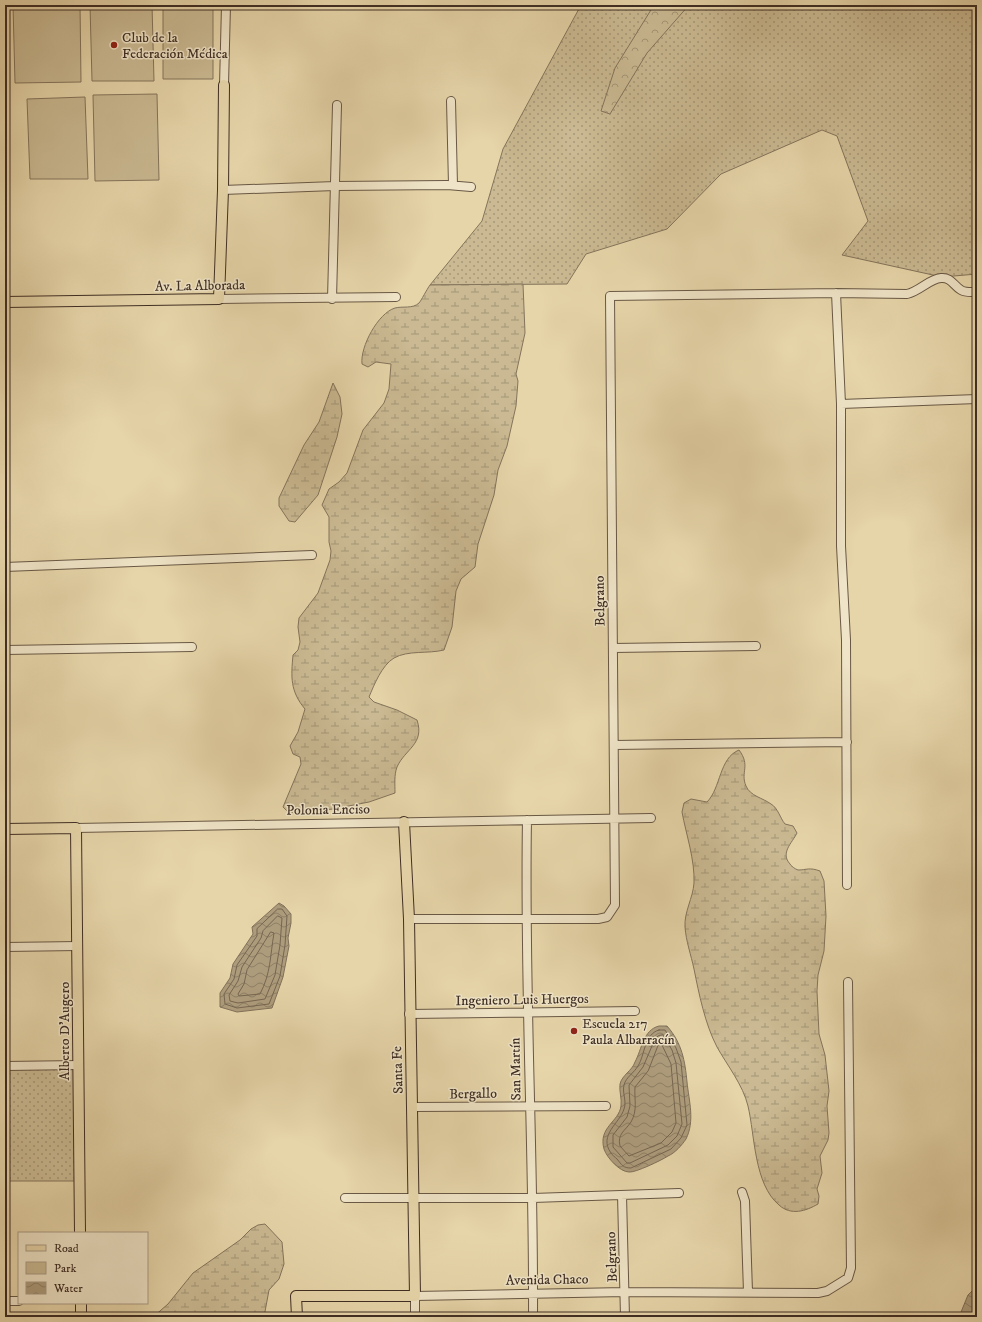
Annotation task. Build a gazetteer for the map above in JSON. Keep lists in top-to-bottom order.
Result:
{
  "streets": {
    "main road": [
      "Av. La Alborada",
      "Polonia Enciso",
      "Alberto D'Augero",
      "Santa Fe",
      "Avenida Chaco"
    ],
    "street": [
      "Belgrano",
      "Ingeniero Luis Huergos",
      "San Martín",
      "Bergallo"
    ]
  },
  "crossings": [
    ["Belgrano", "Polonia Enciso"],
    ["Belgrano", "San Martín"],
    ["Belgrano", "Avenida Chaco"],
    ["Polonia Enciso", "Alberto D'Augero"],
    ["Polonia Enciso", "San Martín"],
    ["Polonia Enciso", "Santa Fe"],
    ["Ingeniero Luis Huergos", "San Martín"],
    ["Ingeniero Luis Huergos", "Santa Fe"],
    ["San Martín", "Bergallo"],
    ["San Martín", "Avenida Chaco"],
    ["Santa Fe", "Bergallo"],
    ["Santa Fe", "Avenida Chaco"]
  ],
  "places": ["Club de la Federación Médica", "Escuela 217 Paula Albarracín"],
  "legend": ["Road", "Park", "Water"]
}
